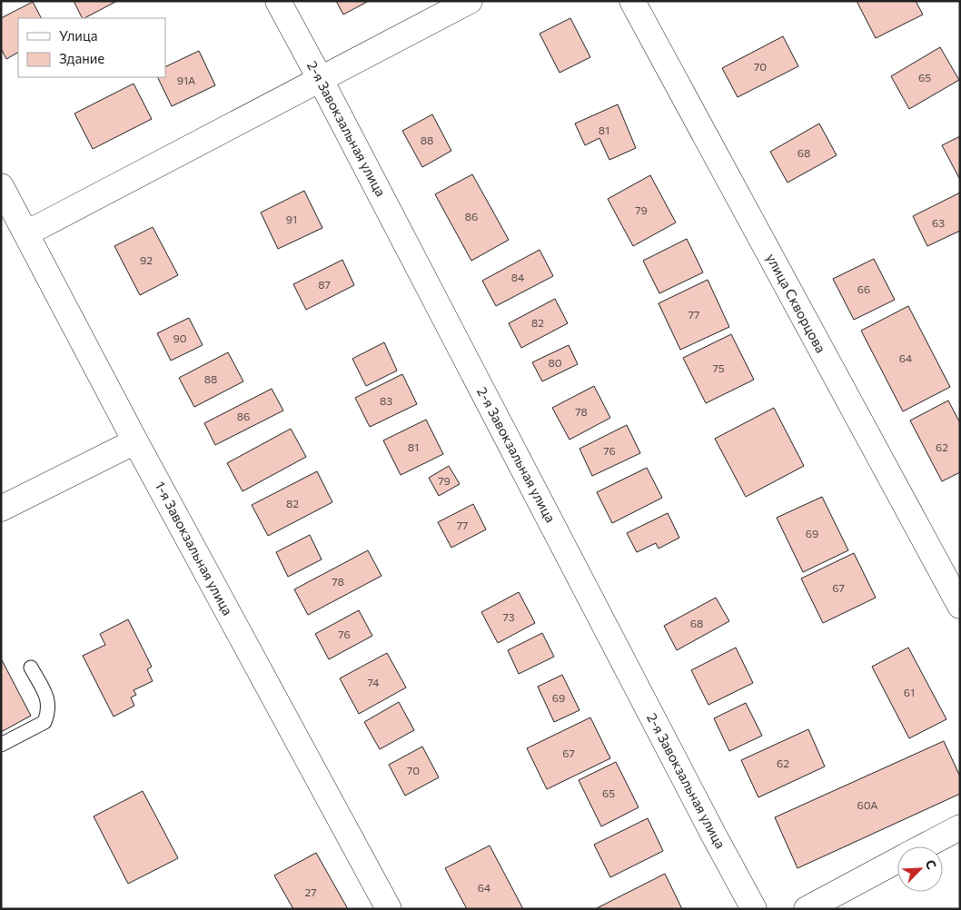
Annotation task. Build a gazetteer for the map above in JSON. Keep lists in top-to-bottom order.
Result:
{
  "streets": {
    "street": ["2-я Завокзальная улица", "улица Скворцова", "1-я Завокзальная улица"]
  },
  "house_numbers": [
    "70",
    "65",
    "91А",
    "81",
    "88",
    "68",
    "79",
    "86",
    "91",
    "63",
    "92",
    "84",
    "87",
    "66",
    "77",
    "82",
    "90",
    "64",
    "80",
    "75",
    "88",
    "83",
    "78",
    "86",
    "81",
    "62",
    "76",
    "79",
    "82",
    "77",
    "69",
    "78",
    "67",
    "73",
    "68",
    "76",
    "74",
    "61",
    "69",
    "67",
    "62",
    "70",
    "65",
    "60А",
    "64",
    "27"
  ],
  "legend": ["Улица", "Здание"],
  "north": "top right"
}
